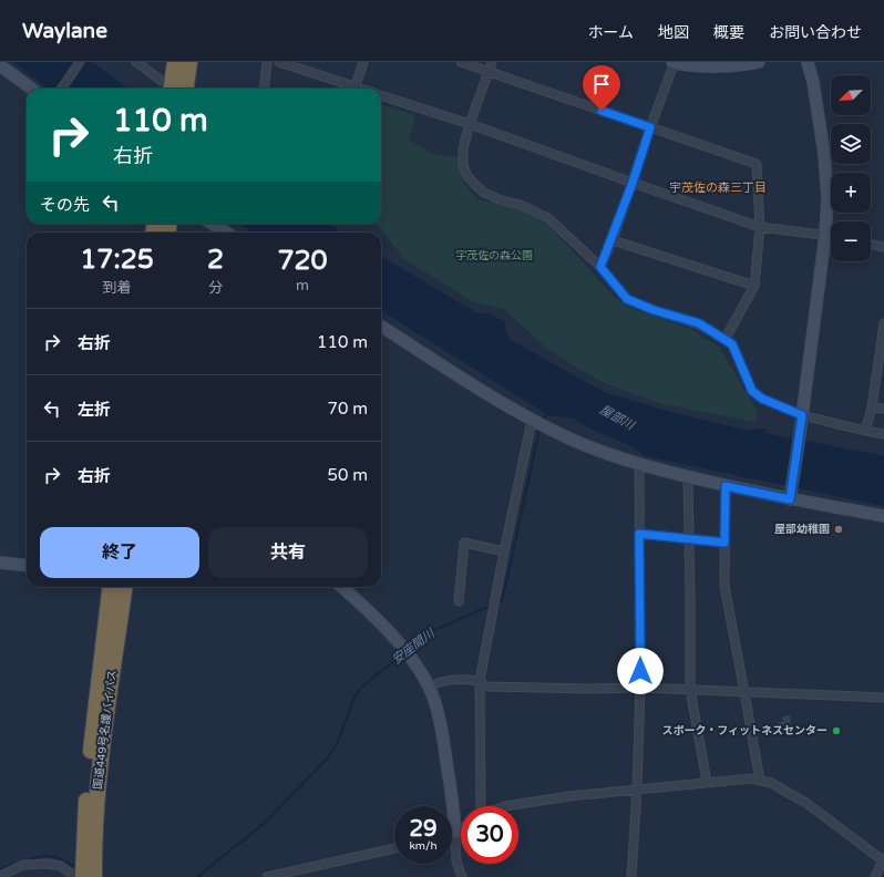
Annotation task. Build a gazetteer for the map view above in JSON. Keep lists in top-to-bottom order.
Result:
{
  "streets": {
    "highway": ["国道449号名護バイパス"]
  },
  "districts": ["宇茂佐の森三丁目"],
  "water": ["屋部川", "安座間川"],
  "parks": ["宇茂佐の森公園"],
  "places": ["屋部幼稚園", "スポーク・フィットネスセンター"],
  "north": "bottom left",
  "page": {
    "header": "Waylane",
    "nav": [
      "ホーム",
      "地図",
      "概要",
      "お問い合わせ"
    ],
    "map_buttons": ["+", "−"],
    "turn": ["110 m", "右折"],
    "then": "その先",
    "eta": [
      "17:25",
      "到着",
      "2",
      "分",
      "720",
      "m"
    ],
    "list": [
      {
        "name": "右折",
        "value": "110 m"
      },
      {
        "name": "左折",
        "value": "70 m"
      },
      {
        "name": "右折",
        "value": "50 m"
      }
    ],
    "buttons": ["終了", "共有"],
    "speed": "29 km/h",
    "limit": "30"
  }
}
